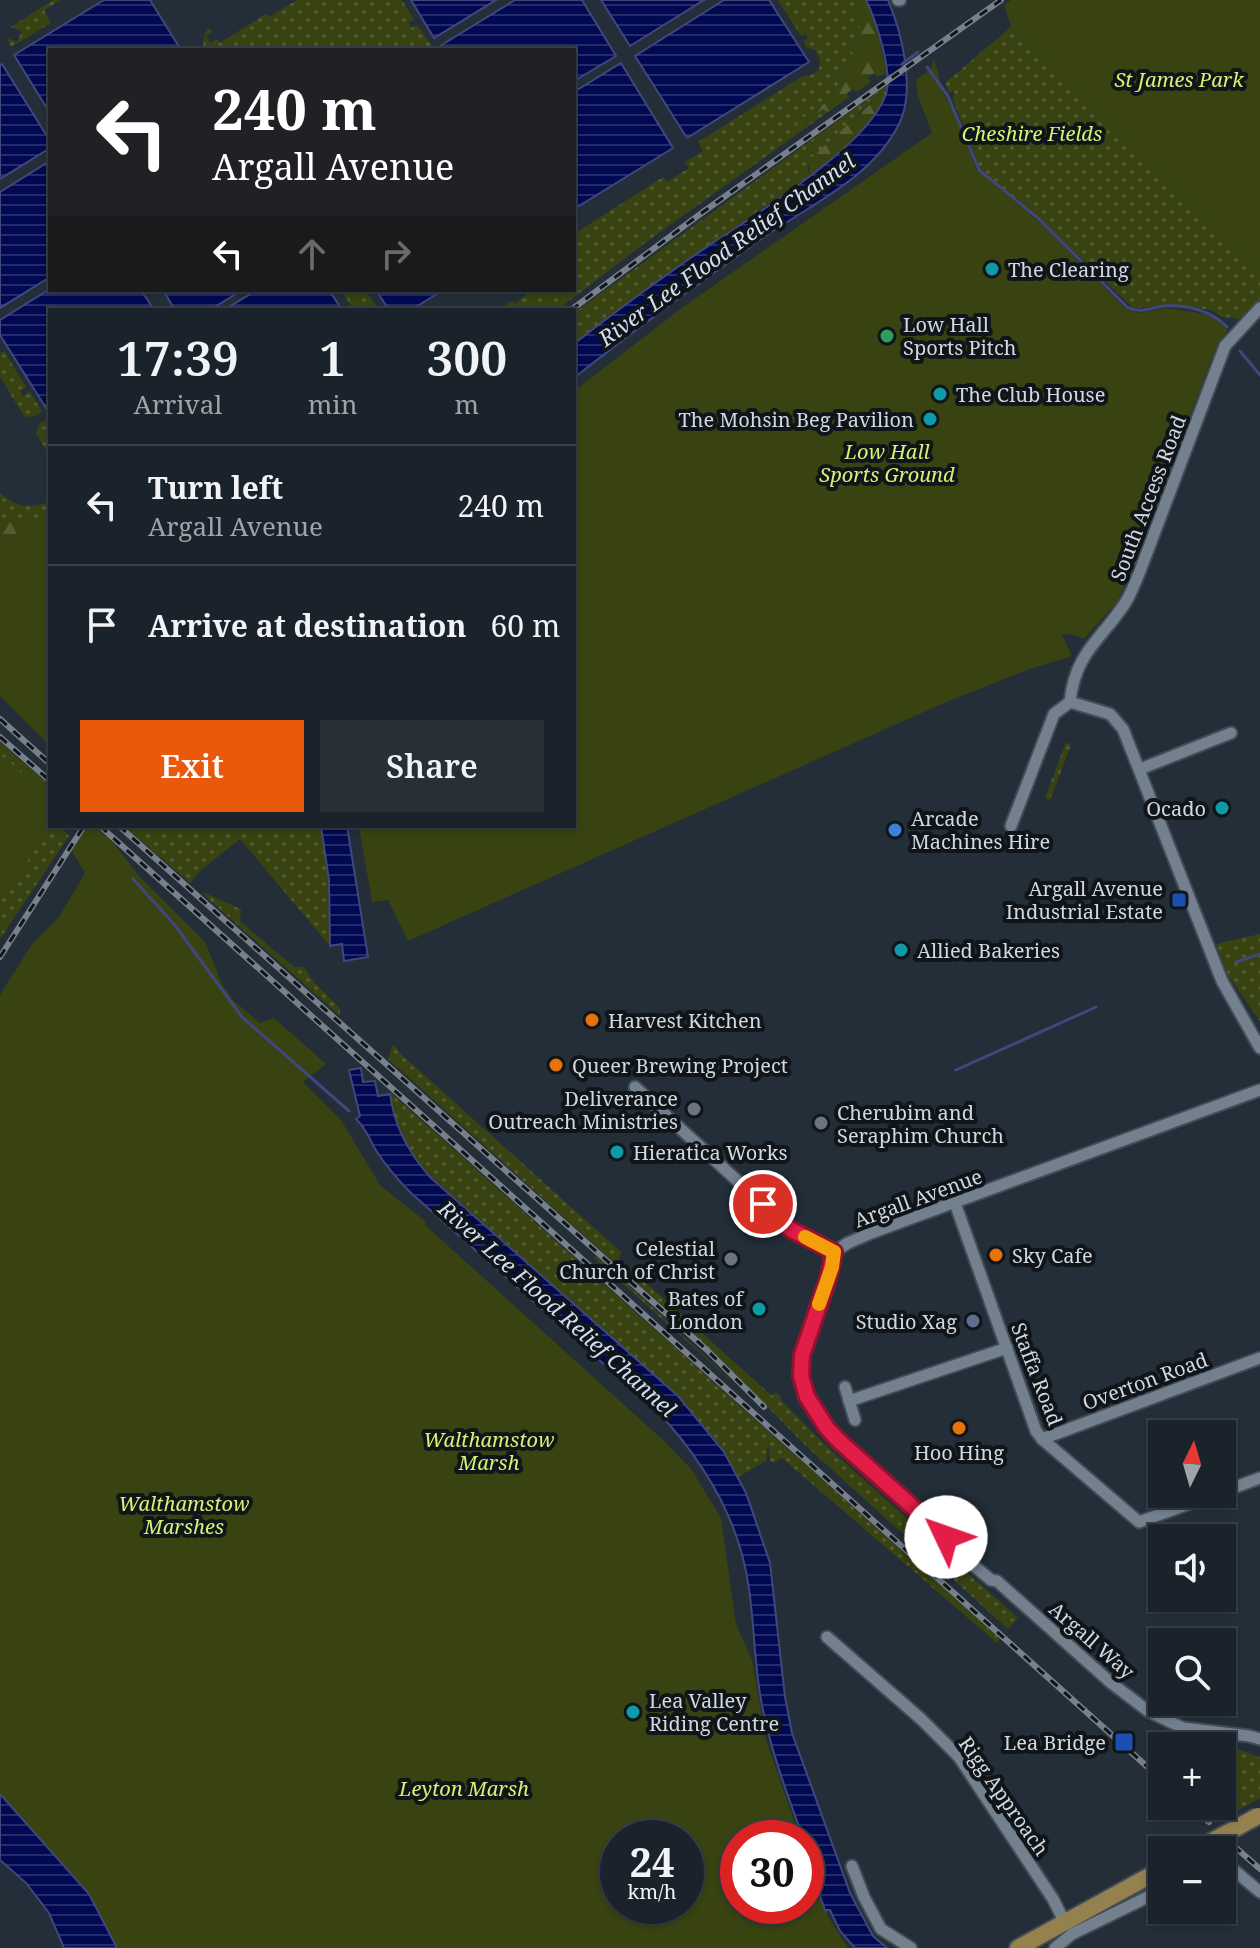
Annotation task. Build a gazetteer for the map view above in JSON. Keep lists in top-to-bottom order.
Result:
{
  "streets": {
    "street": [
      "South Access Road",
      "Argall Avenue",
      "Staffa Road",
      "Overton Road",
      "Argall Way",
      "Rigg Approach"
    ]
  },
  "crossings": [
    ["Argall Avenue", "Staffa Road"],
    ["Argall Avenue", "Argall Way"],
    ["Staffa Road", "Overton Road"]
  ],
  "water": ["River Lee Flood Relief Channel"],
  "parks": [
    "St James Park",
    "Cheshire Fields",
    "Low Hall Sports Ground",
    "Walthamstow Marsh",
    "Walthamstow Marshes",
    "Leyton Marsh"
  ],
  "places": {
    "other": [
      "The Clearing",
      "Low Hall Sports Pitch",
      "The Club House",
      "The Mohsin Beg Pavilion",
      "Ocado",
      "Arcade Machines Hire",
      "Allied Bakeries",
      "Harvest Kitchen",
      "Queer Brewing Project",
      "Deliverance Outreach Ministries",
      "Cherubim and Seraphim Church",
      "Hieratica Works",
      "Sky Cafe",
      "Celestial Church of Christ",
      "Bates of London",
      "Studio Xag",
      "Hoo Hing",
      "Lea Valley Riding Centre"
    ],
    "transit": ["Argall Avenue Industrial Estate", "Lea Bridge"]
  },
  "north": "top",
  "page": {
    "turn": ["240 m", "Argall Avenue"],
    "eta": [
      "17:39",
      "Arrival",
      "1",
      "min",
      "300",
      "m"
    ],
    "list": [
      {
        "name": "Turn left",
        "note": "Argall Avenue",
        "value": "240 m"
      },
      {
        "name": "Arrive at destination",
        "value": "60 m"
      }
    ],
    "buttons": ["Exit", "Share"],
    "map_buttons": ["+", "−"],
    "speed": "24 km/h",
    "limit": "30"
  }
}
